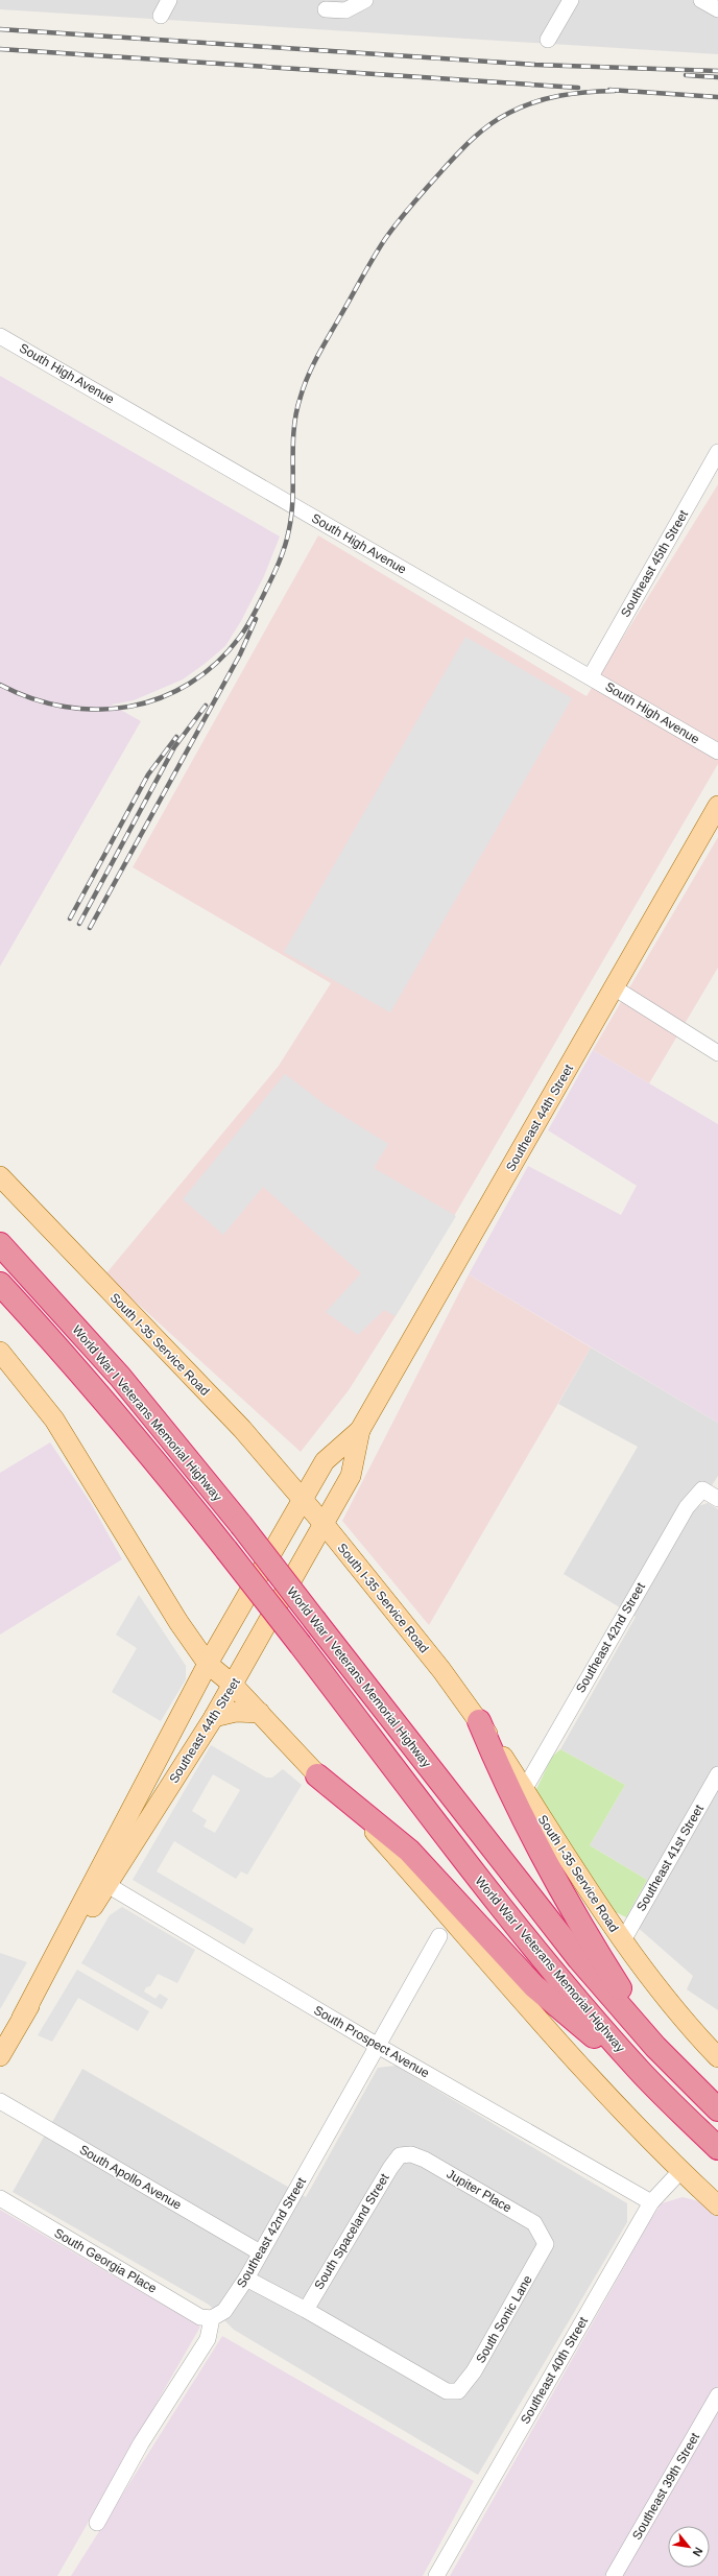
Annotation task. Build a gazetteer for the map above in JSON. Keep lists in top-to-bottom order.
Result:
{
  "streets": {
    "highway": ["World War I Veterans Memorial Highway"],
    "main road": ["Southeast 44th Street", "South I-35 Service Road"],
    "street": [
      "South High Avenue",
      "Southeast 45th Street",
      "Southeast 42nd Street",
      "Southeast 41st Street",
      "South Prospect Avenue",
      "South Apollo Avenue",
      "Jupiter Place",
      "South Spaceland Street",
      "South Georgia Place",
      "South Sonic Lane",
      "Southeast 40th Street",
      "Southeast 39th Street"
    ]
  },
  "crossings": [
    ["South High Avenue", "Southeast 45th Street"],
    ["Southeast 44th Street", "South I-35 Service Road"],
    ["Southeast 44th Street", "South Prospect Avenue"],
    ["South I-35 Service Road", "Southeast 42nd Street"],
    ["South I-35 Service Road", "Southeast 41st Street"],
    ["Southeast 42nd Street", "South Prospect Avenue"],
    ["Southeast 42nd Street", "South Apollo Avenue"],
    ["Southeast 42nd Street", "South Georgia Place"],
    ["South Prospect Avenue", "Southeast 40th Street"],
    ["Jupiter Place", "South Spaceland Street"],
    ["Jupiter Place", "South Sonic Lane"],
    ["South Spaceland Street", "South Sonic Lane"]
  ],
  "north": "bottom right"
}
